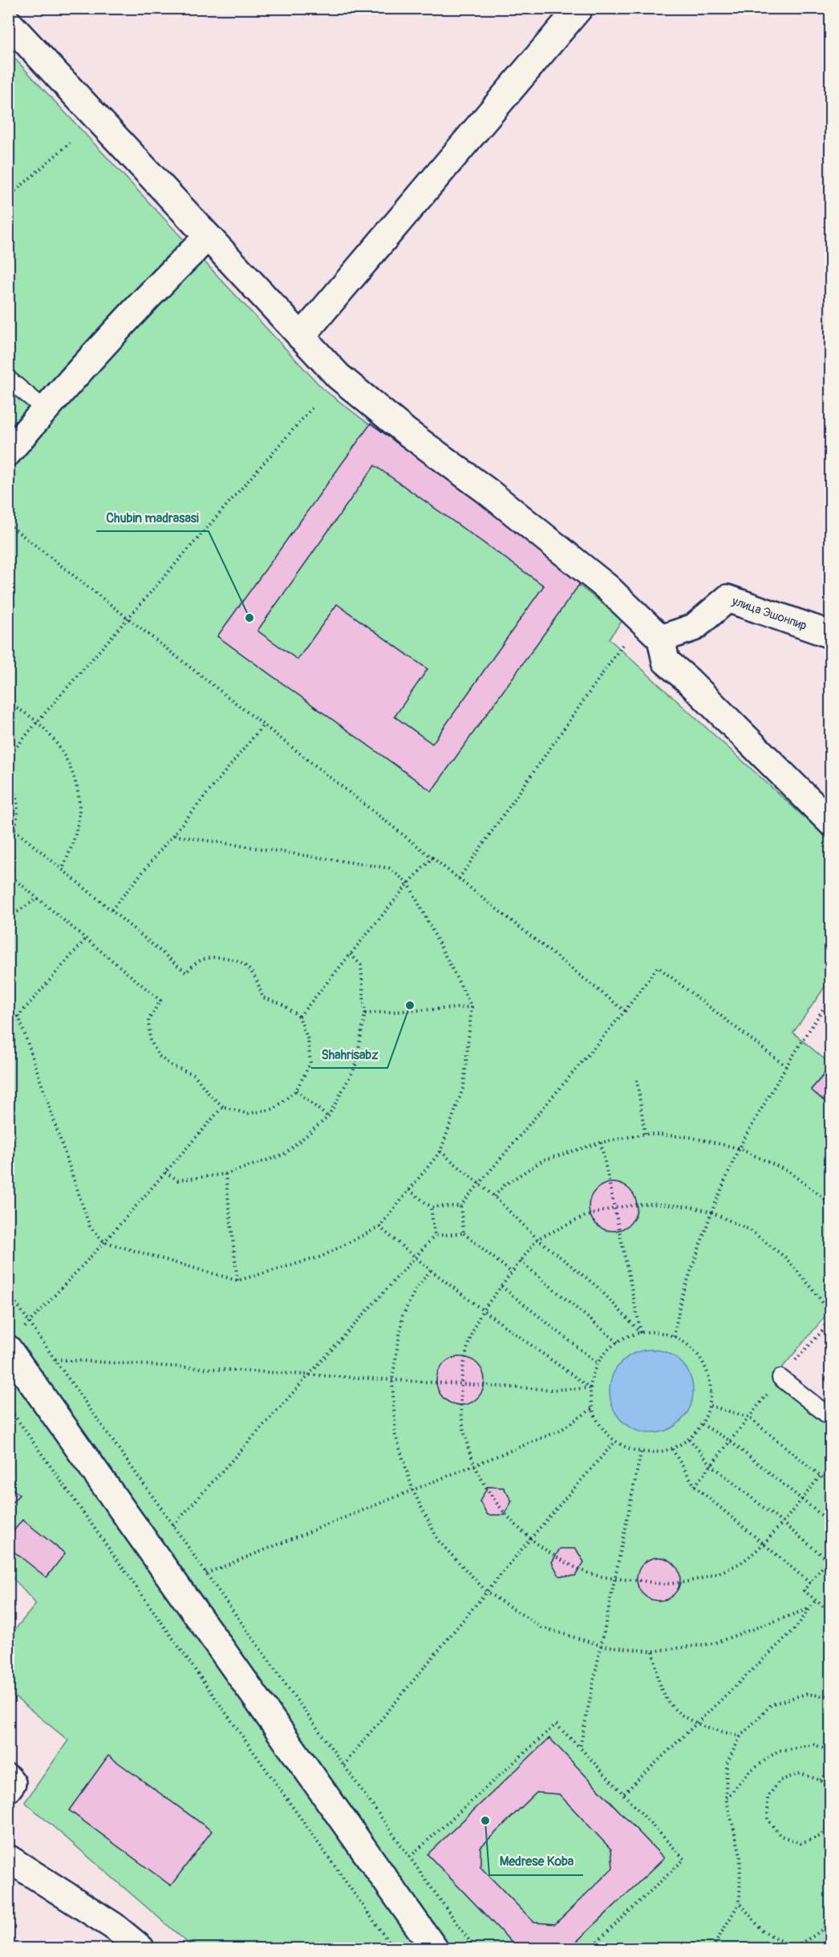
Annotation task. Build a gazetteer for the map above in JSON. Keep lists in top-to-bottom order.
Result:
{
  "streets": {
    "street": ["улица Эшонпир"]
  },
  "places": ["Chubin madrasasi", "Shahrisabz", "Medrese Koba"]
}
